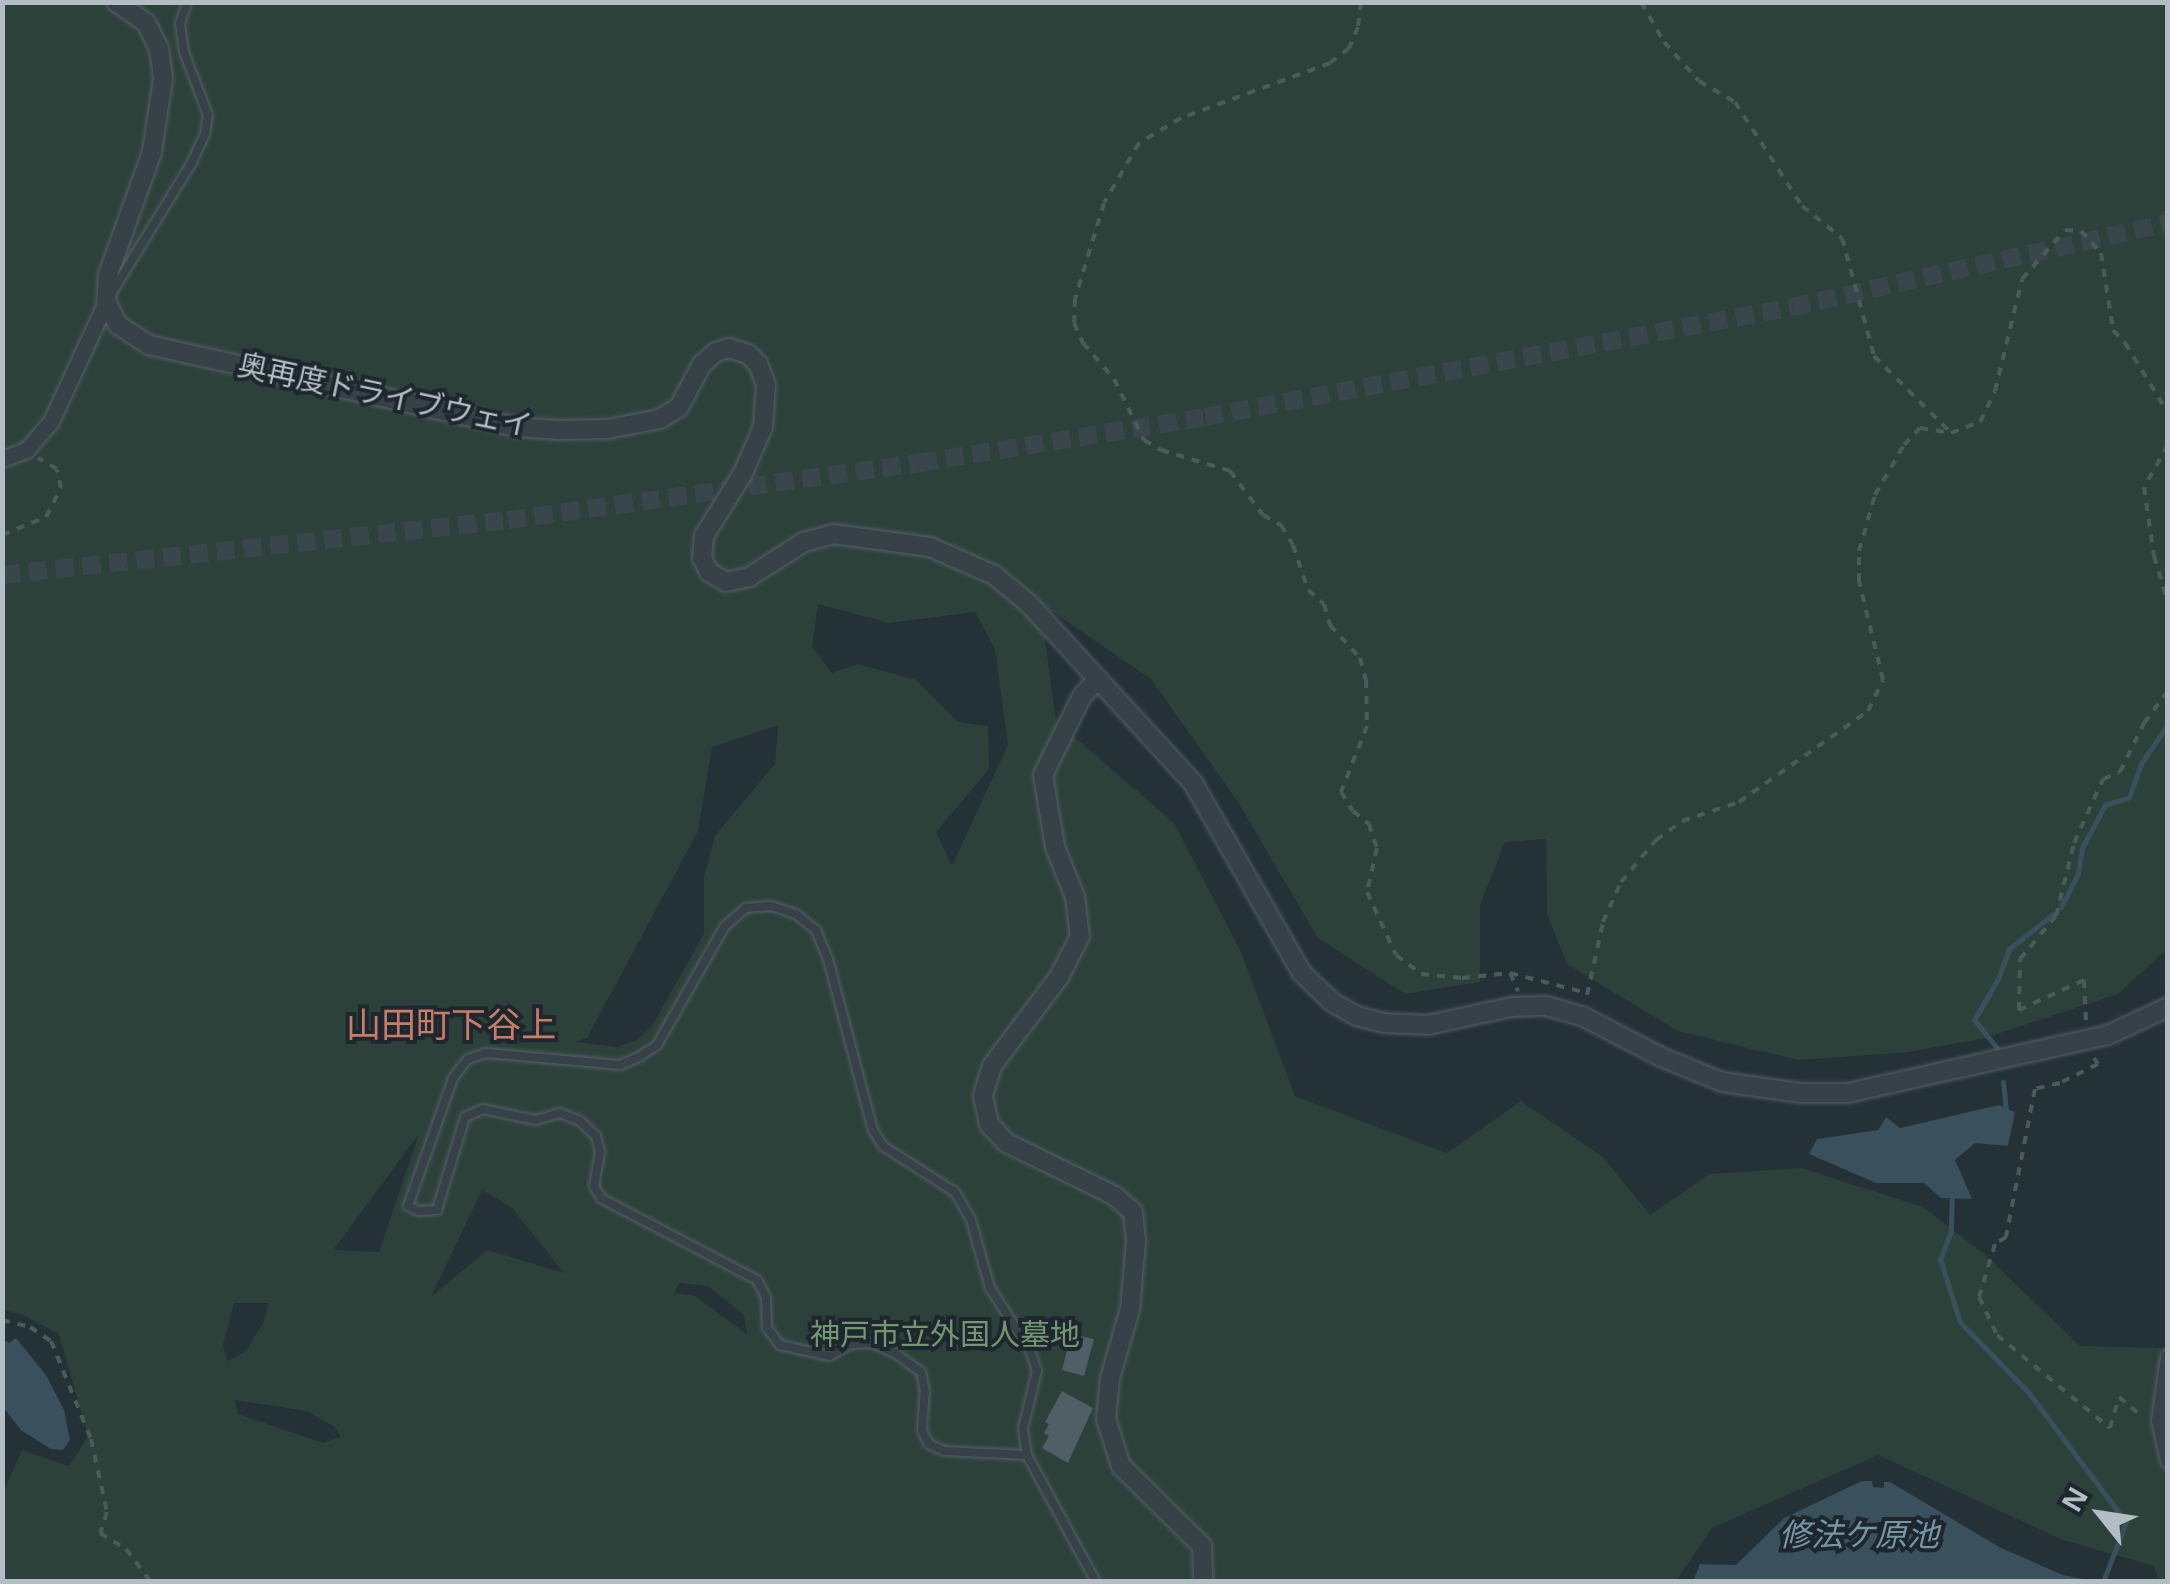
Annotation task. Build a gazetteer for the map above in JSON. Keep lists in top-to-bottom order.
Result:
{
  "streets": {
    "street": ["奥再度ドライブウェイ"]
  },
  "districts": ["山田町下谷上"],
  "water": ["修法ケ原池"],
  "parks": ["神戸市立外国人墓地"],
  "north": "top left"
}
